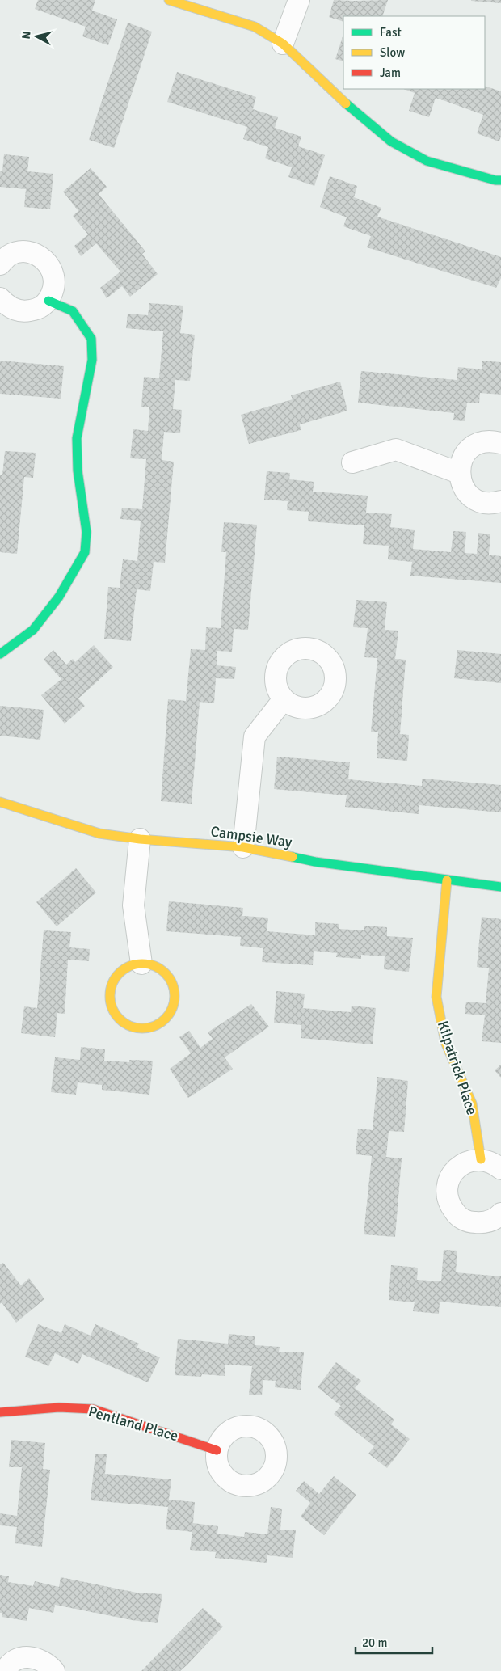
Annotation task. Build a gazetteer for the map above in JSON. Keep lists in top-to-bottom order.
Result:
{
  "streets": {
    "street": ["Campsie Way", "Kilpatrick Place", "Pentland Place"]
  },
  "crossings": [
    ["Campsie Way", "Kilpatrick Place"]
  ],
  "legend": ["Fast", "Slow", "Jam"],
  "scale_bar": "20 m",
  "north": "left"
}
